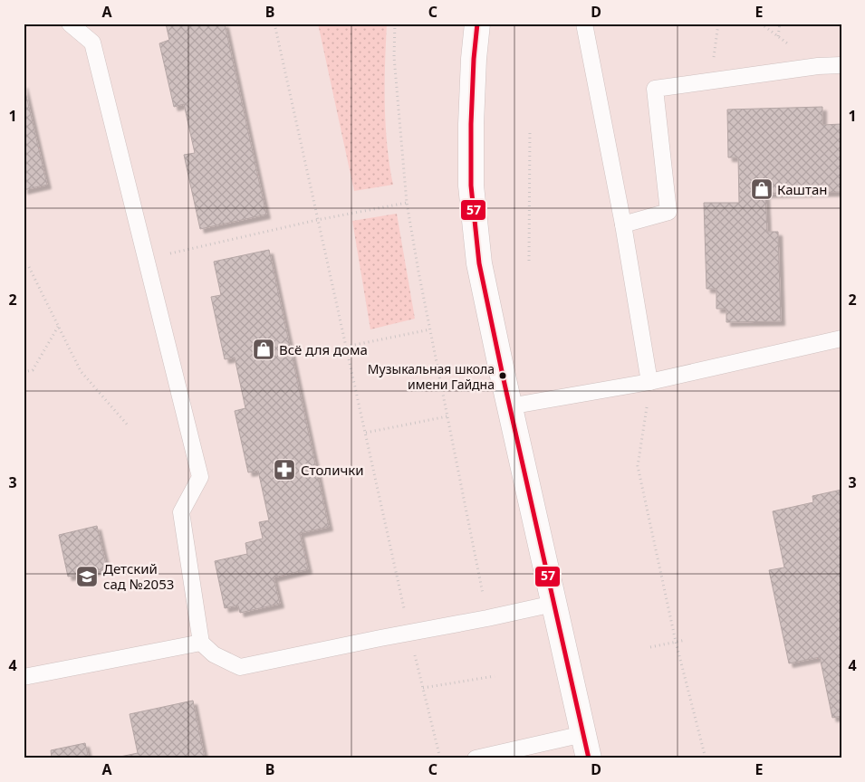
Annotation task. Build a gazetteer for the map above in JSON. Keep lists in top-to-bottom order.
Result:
{
  "places": {
    "shop": ["Каштан", "Всё для дома"],
    "other": ["Музыкальная школа имени Гайдна"],
    "pharmacy": ["Столички"],
    "school or university": ["Детский сад №2053"]
  },
  "lines": ["transit line 57"],
  "grid": {
    "columns": [
      "A",
      "B",
      "C",
      "D",
      "E"
    ],
    "rows": [
      "1",
      "2",
      "3",
      "4"
    ]
  }
}
